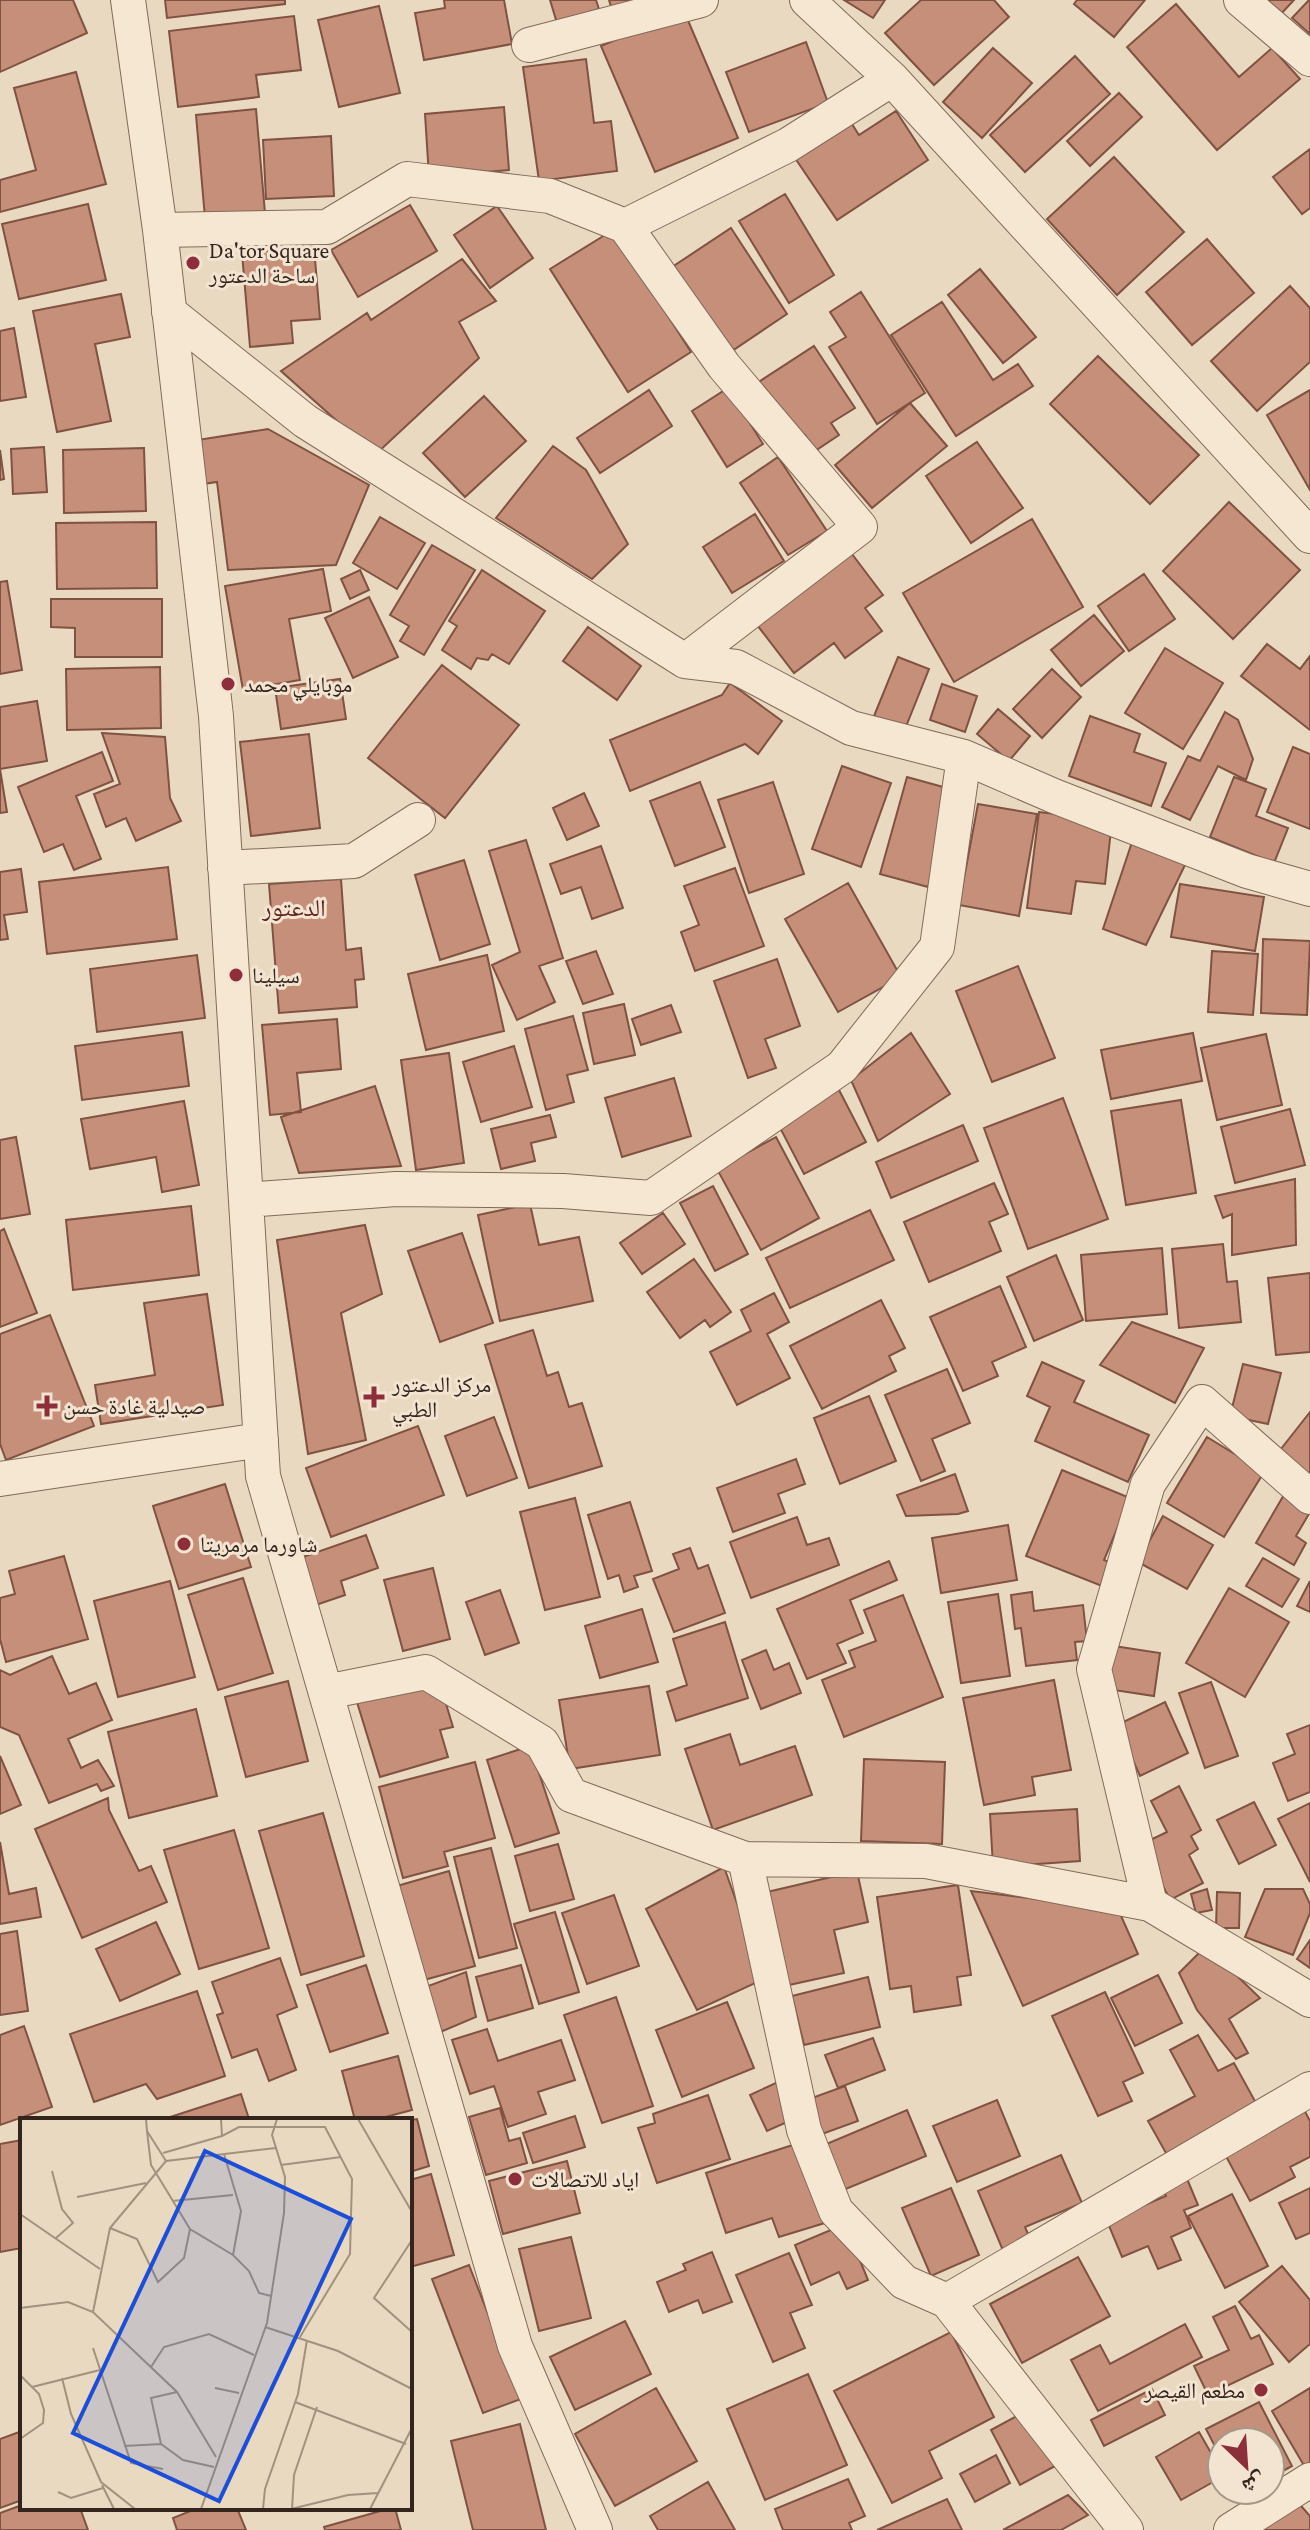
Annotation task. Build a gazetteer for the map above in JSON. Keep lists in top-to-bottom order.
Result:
{
  "districts": ["الدعتور"],
  "places": {
    "other": [
      "Da'tor Square ساحة الدعتور",
      "موبايلي محمد",
      "سيلينا",
      "شاورما مرمريتا",
      "اياد للاتصالات",
      "مطعم القيصر"
    ],
    "health": ["مركز الدعتور الطبي", "صيدلية غادة حسن"]
  },
  "north": "bottom right"
}
